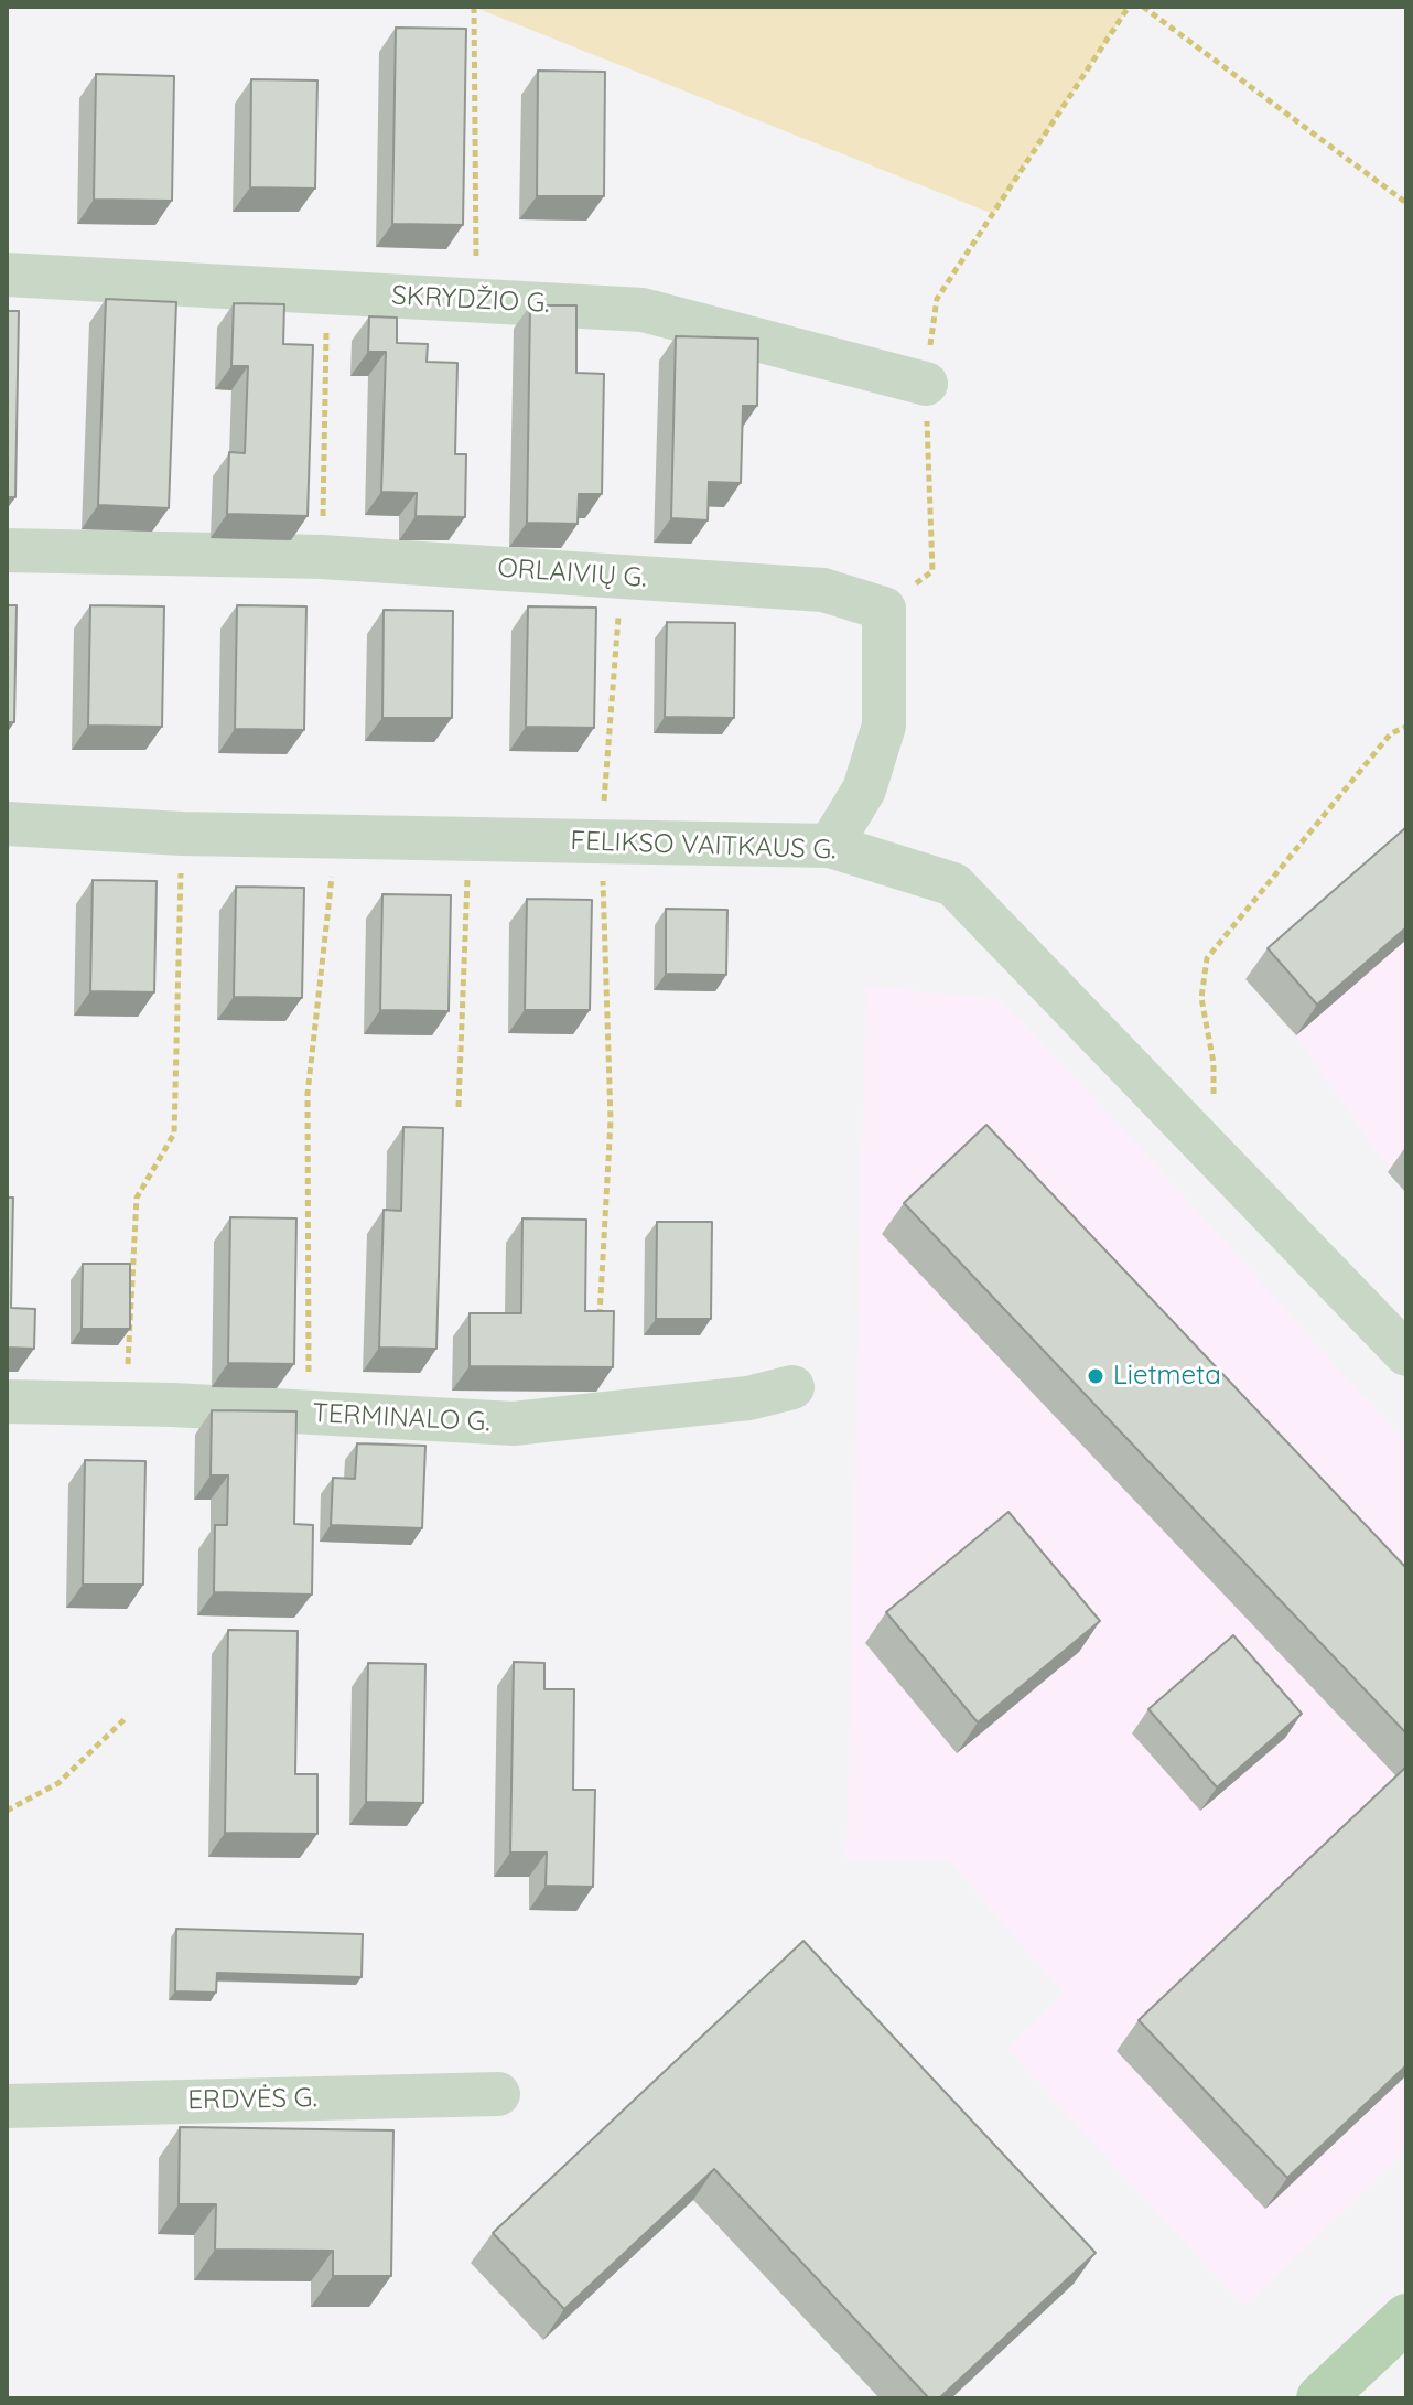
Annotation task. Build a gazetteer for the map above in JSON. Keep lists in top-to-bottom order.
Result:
{
  "streets": {
    "street": [
      "SKRYDŽIO G.",
      "ORLAIVIŲ G.",
      "FELIKSO VAITKAUS G.",
      "TERMINALO G.",
      "ERDVĖS G."
    ]
  },
  "places": ["Lietmeta"]
}
